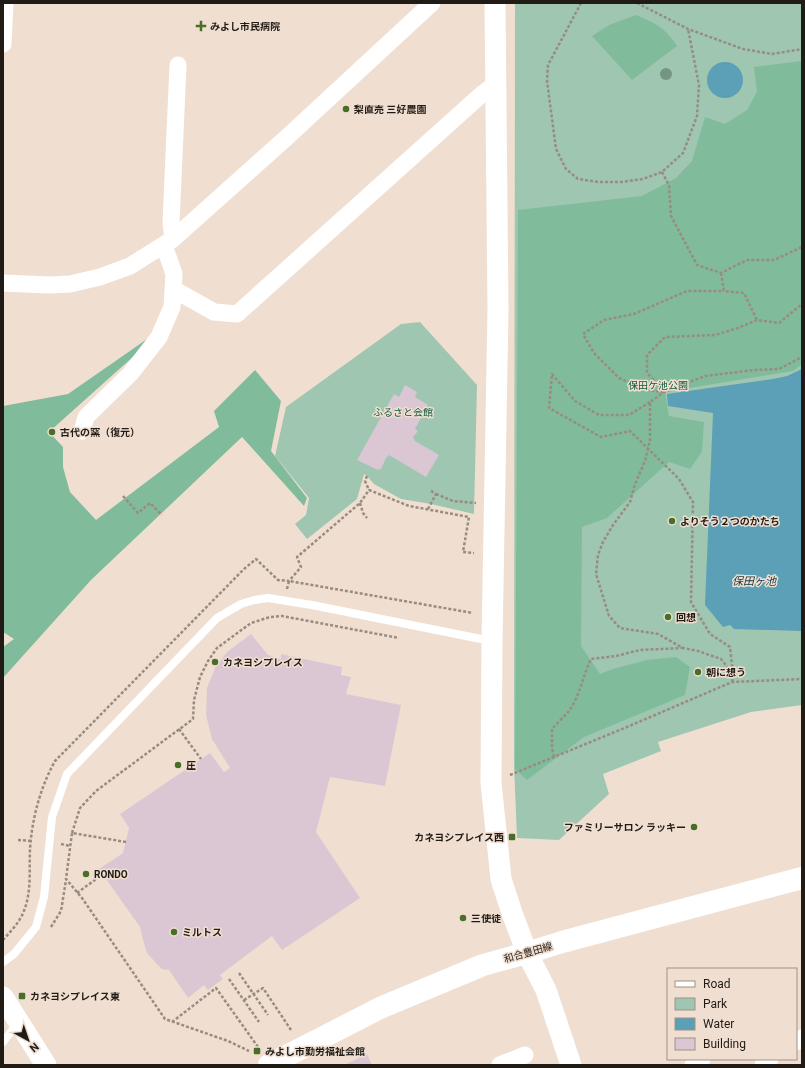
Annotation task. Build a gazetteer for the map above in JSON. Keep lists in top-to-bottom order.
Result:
{
  "streets": {
    "main road": ["和合豊田線"]
  },
  "water": ["保田ヶ池"],
  "parks": ["保田ケ池公園", "ふるさと会館"],
  "places": {
    "health": ["みよし市民病院"],
    "other": [
      "梨直売 三好農園",
      "古代の窯（復元）",
      "よりそう２つのかたち",
      "回想",
      "カネヨシプレイス",
      "朝に想う",
      "圧",
      "ファミリーサロン ラッキー",
      "RONDO",
      "三使徒",
      "ミルトス"
    ],
    "transit": ["カネヨシプレイス西", "カネヨシプレイス東", "みよし市勤労福祉会館"]
  },
  "legend": [
    "Road",
    "Park",
    "Water",
    "Building"
  ],
  "north": "bottom right"
}
